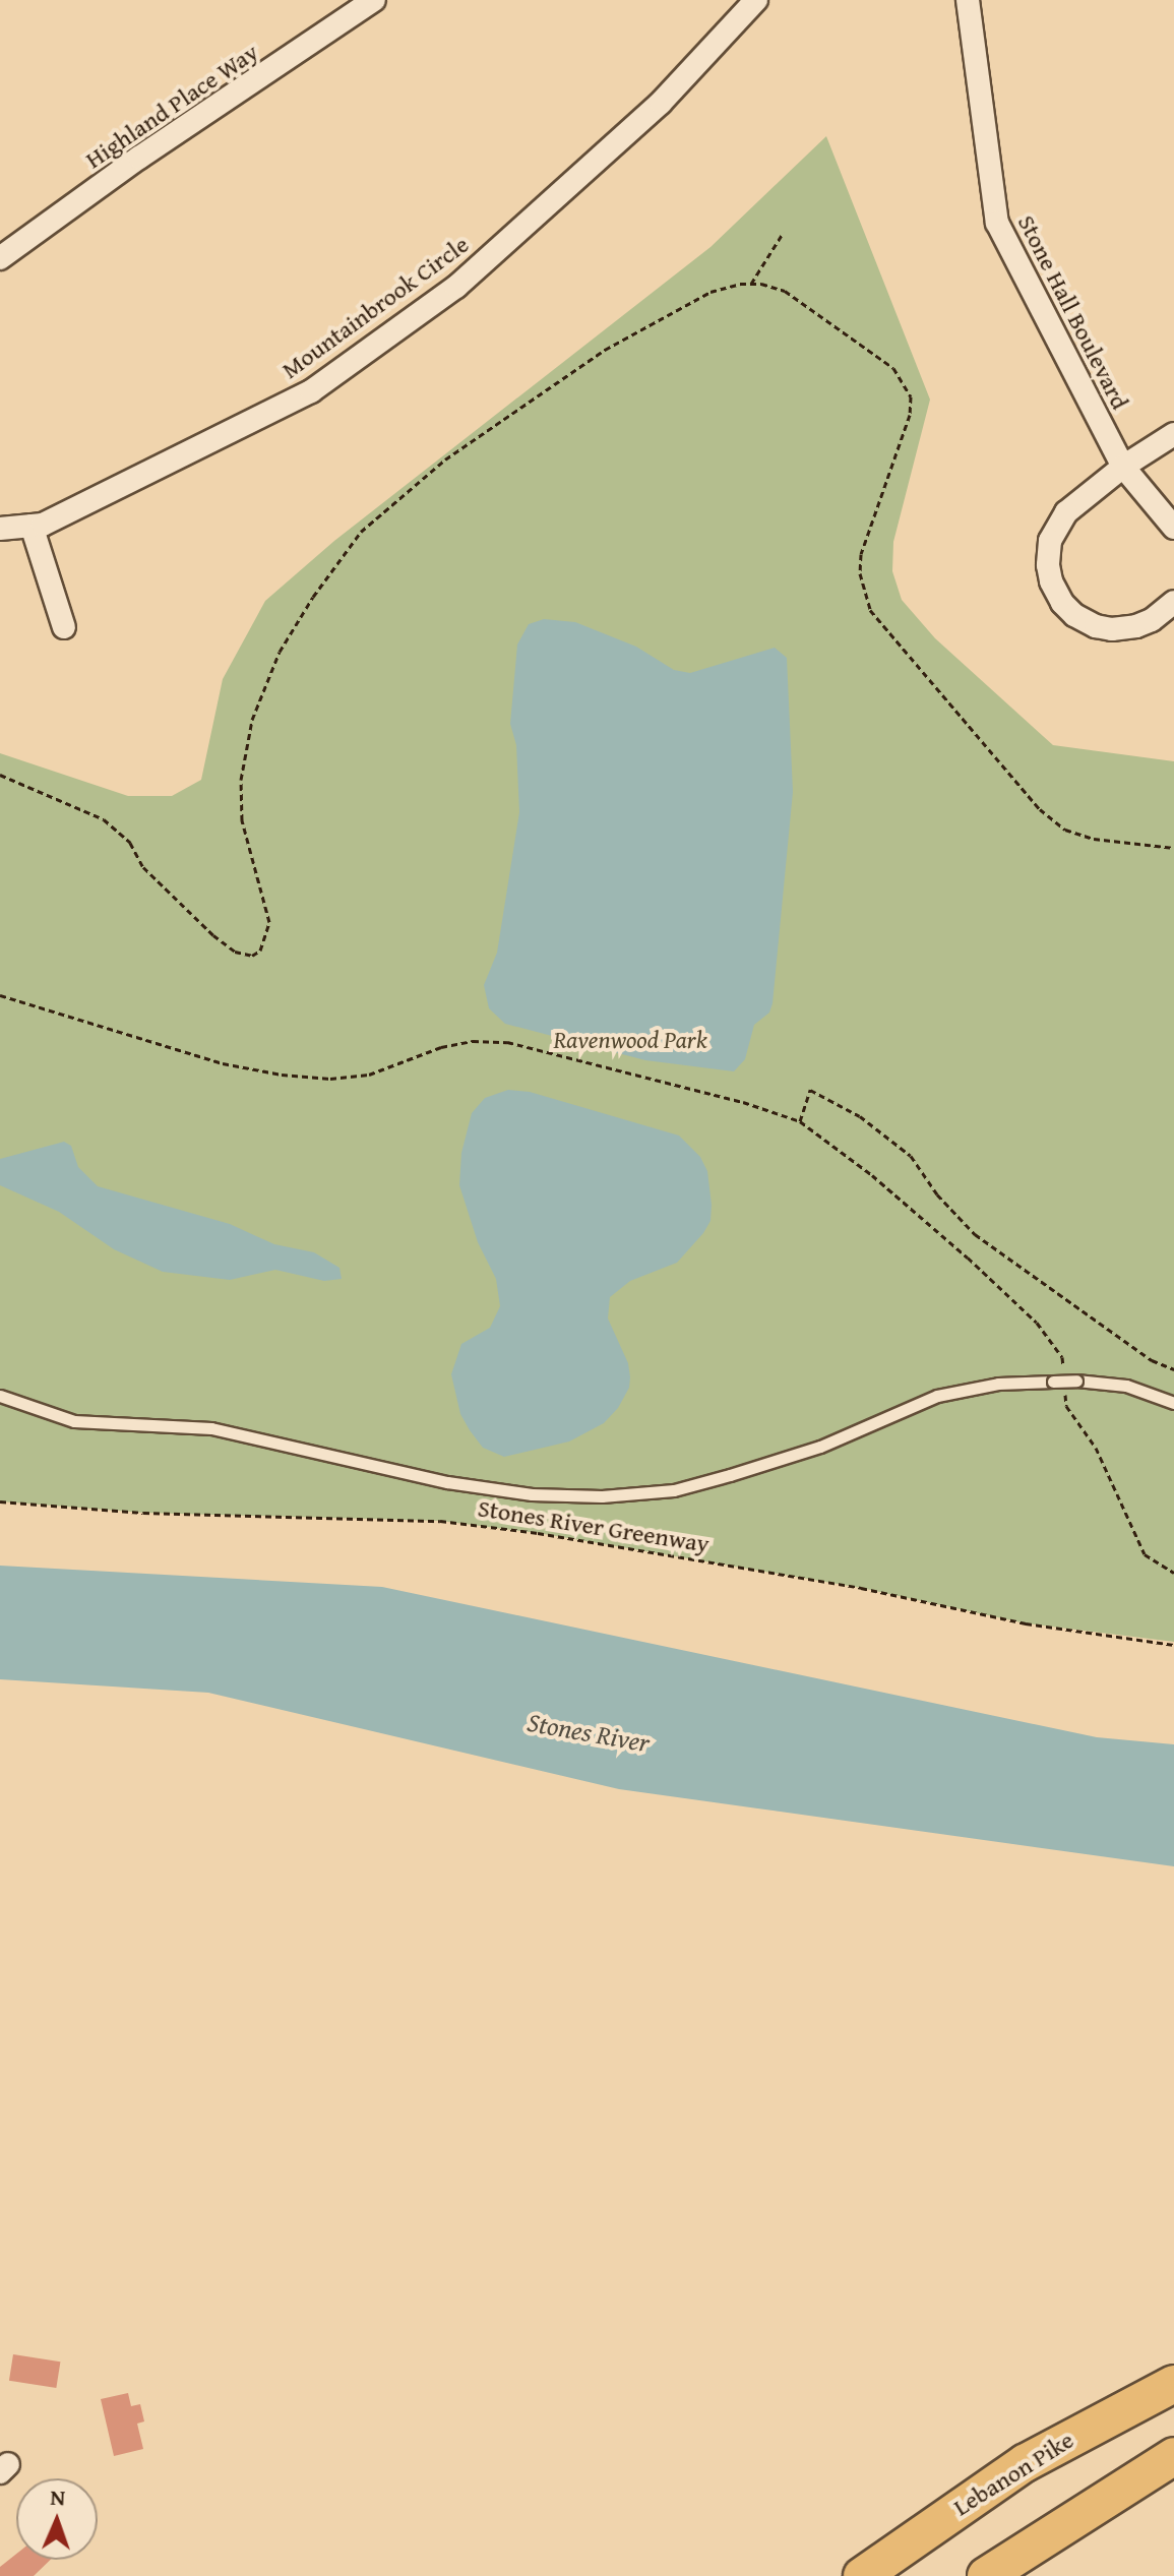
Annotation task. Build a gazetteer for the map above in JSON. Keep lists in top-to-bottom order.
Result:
{
  "streets": {
    "main road": ["Lebanon Pike"],
    "street": ["Highland Place Way", "Mountainbrook Circle", "Stone Hall Boulevard"],
    "path": ["Stones River Greenway"]
  },
  "water": ["Stones River"],
  "parks": ["Ravenwood Park"],
  "north": "top"
}
